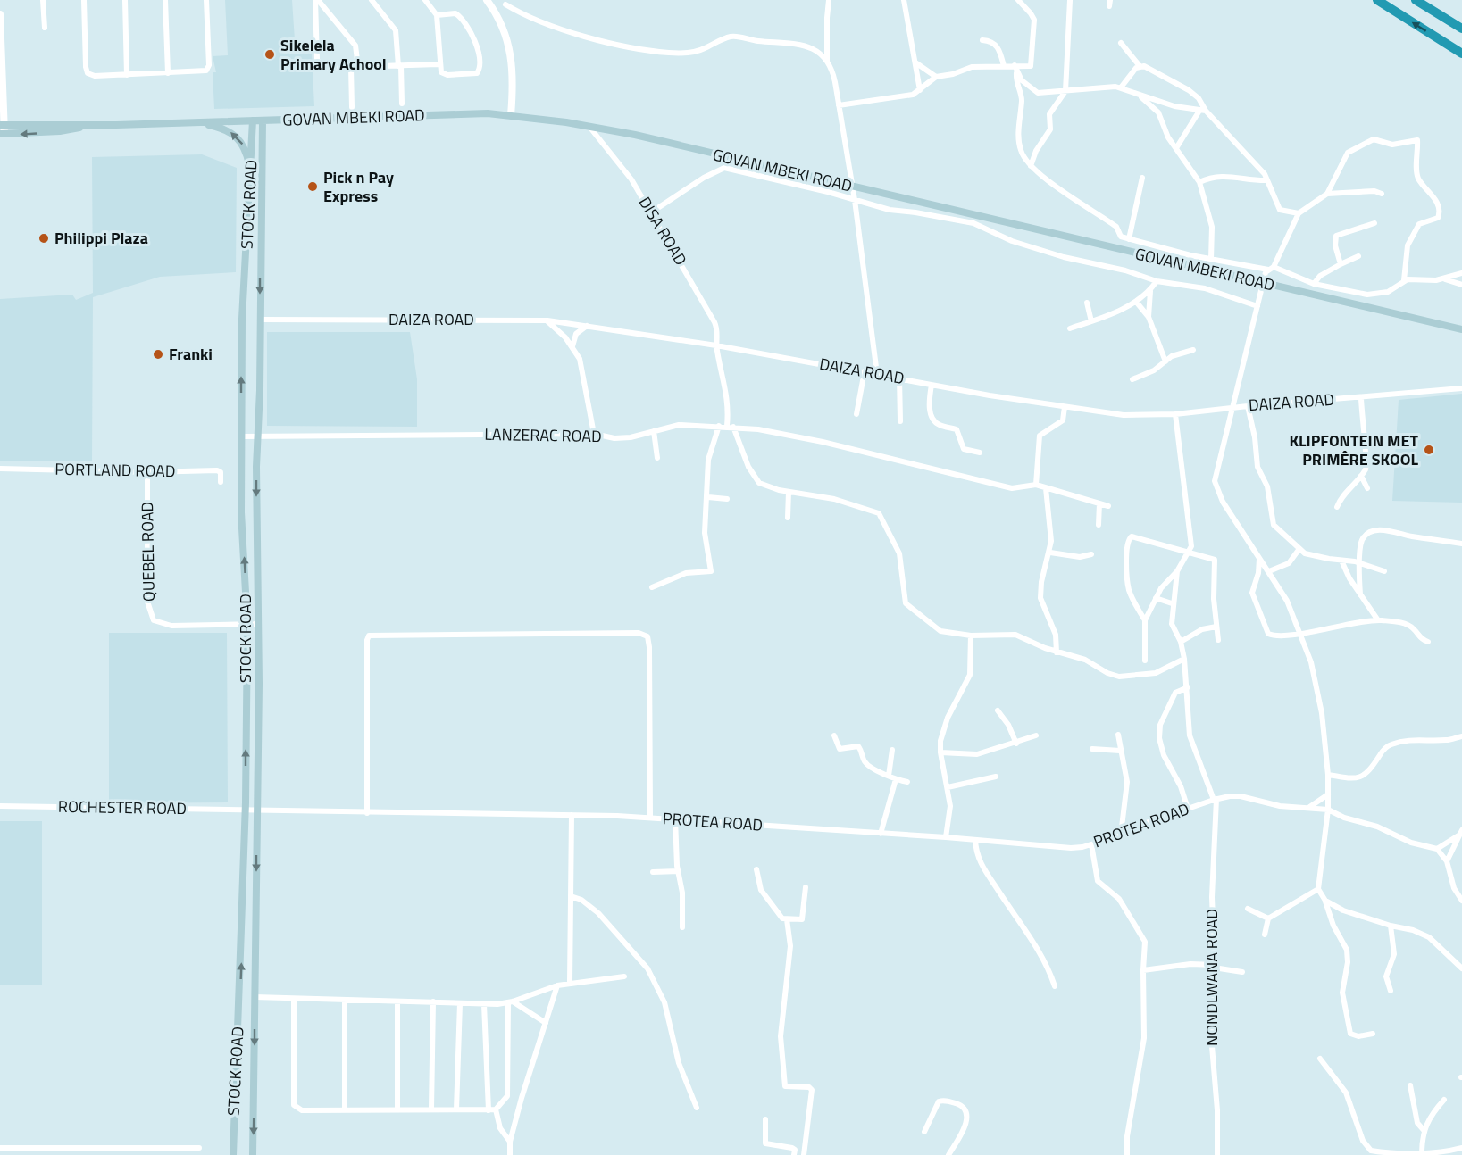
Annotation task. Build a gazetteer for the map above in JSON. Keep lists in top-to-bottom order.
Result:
{
  "streets": {
    "main road": ["GOVAN MBEKI ROAD", "STOCK ROAD"],
    "street": [
      "DISA ROAD",
      "DAIZA ROAD",
      "LANZERAC ROAD",
      "PORTLAND ROAD",
      "QUEBEL ROAD",
      "ROCHESTER ROAD",
      "PROTEA ROAD",
      "NONDLWANA ROAD"
    ]
  },
  "crossings": [
    ["GOVAN MBEKI ROAD", "STOCK ROAD"],
    ["GOVAN MBEKI ROAD", "DISA ROAD"],
    ["STOCK ROAD", "DAIZA ROAD"],
    ["STOCK ROAD", "LANZERAC ROAD"],
    ["STOCK ROAD", "QUEBEL ROAD"],
    ["STOCK ROAD", "ROCHESTER ROAD"],
    ["STOCK ROAD", "PROTEA ROAD"],
    ["DISA ROAD", "DAIZA ROAD"],
    ["DISA ROAD", "LANZERAC ROAD"],
    ["PORTLAND ROAD", "QUEBEL ROAD"],
    ["ROCHESTER ROAD", "PROTEA ROAD"],
    ["PROTEA ROAD", "NONDLWANA ROAD"]
  ],
  "places": [
    "Sikelela Primary Achool",
    "Pick n Pay Express",
    "Philippi Plaza",
    "Franki",
    "KLIPFONTEIN MET PRIMÊRE SKOOL"
  ]
}
